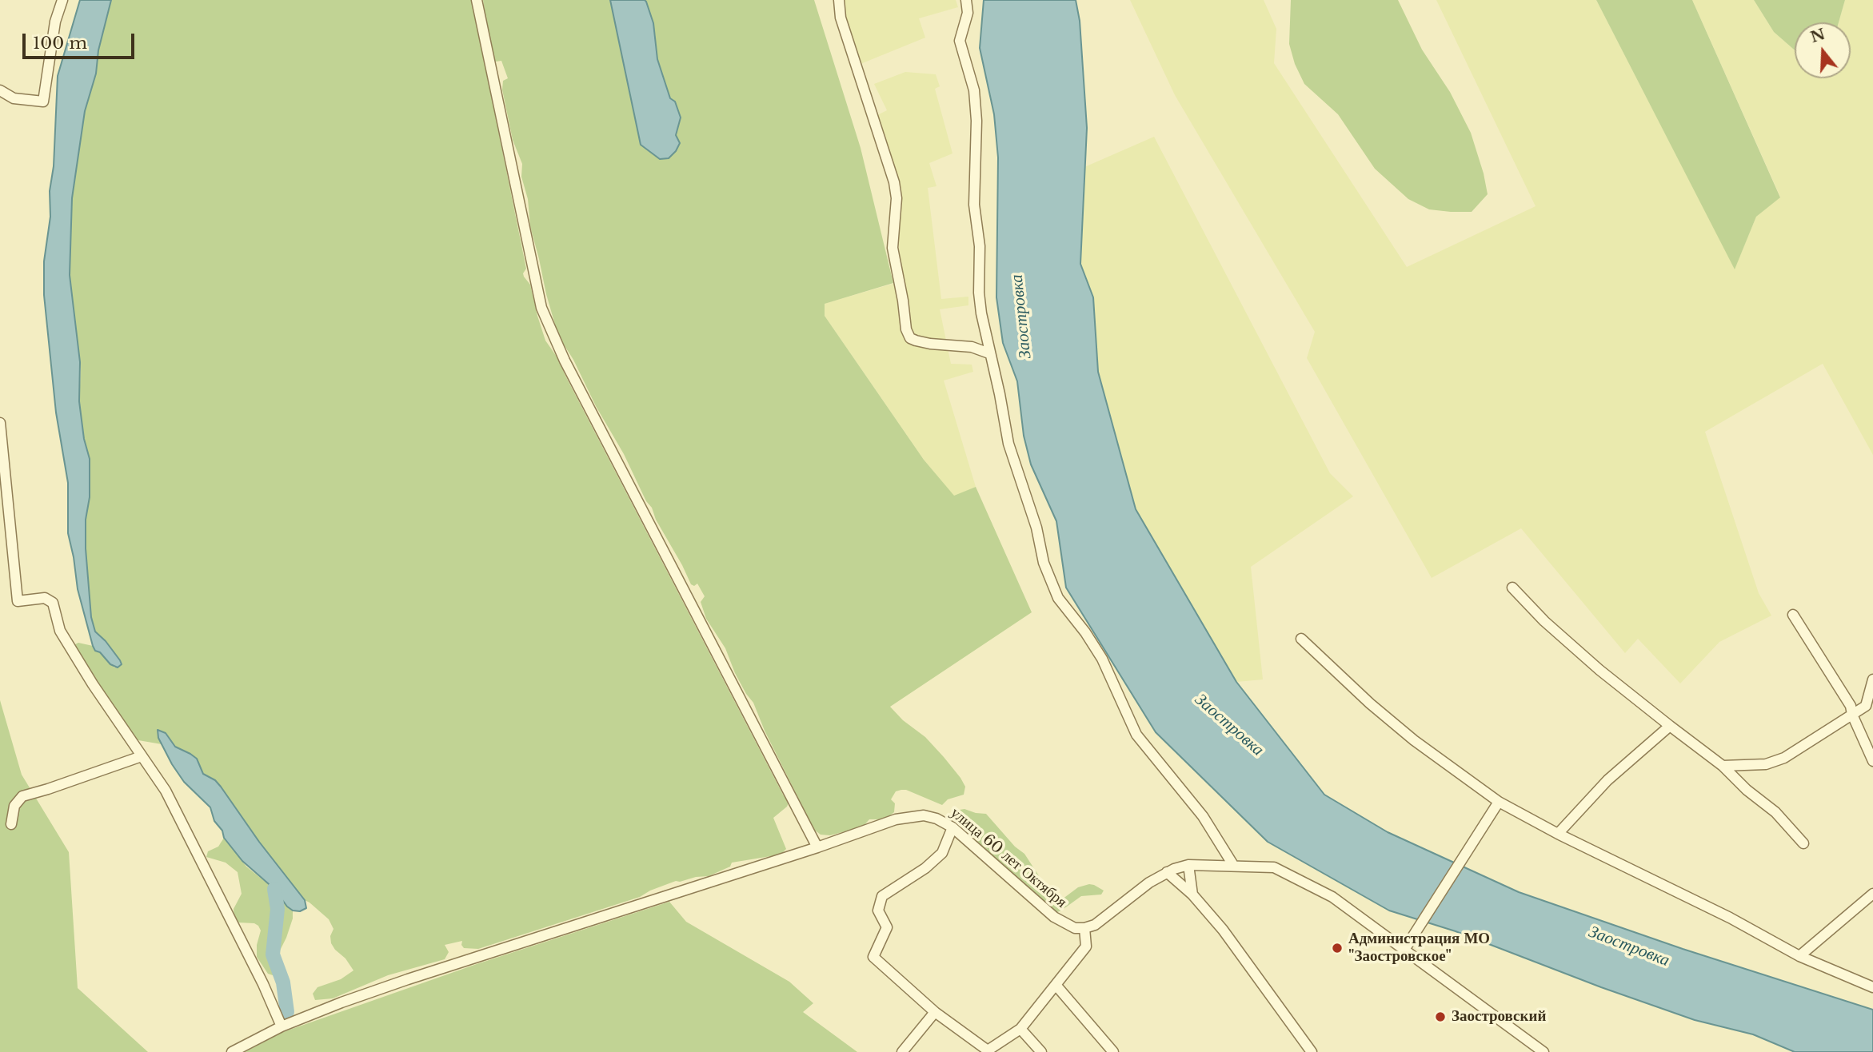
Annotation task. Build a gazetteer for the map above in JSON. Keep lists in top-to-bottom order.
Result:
{
  "streets": {
    "street": ["улица 60 лет Октября"]
  },
  "water": ["Заостровка"],
  "places": ["Администрация МО \"Заостровское\"", "Заостровский"],
  "scale_bar": "100 m",
  "north": "top"
}
